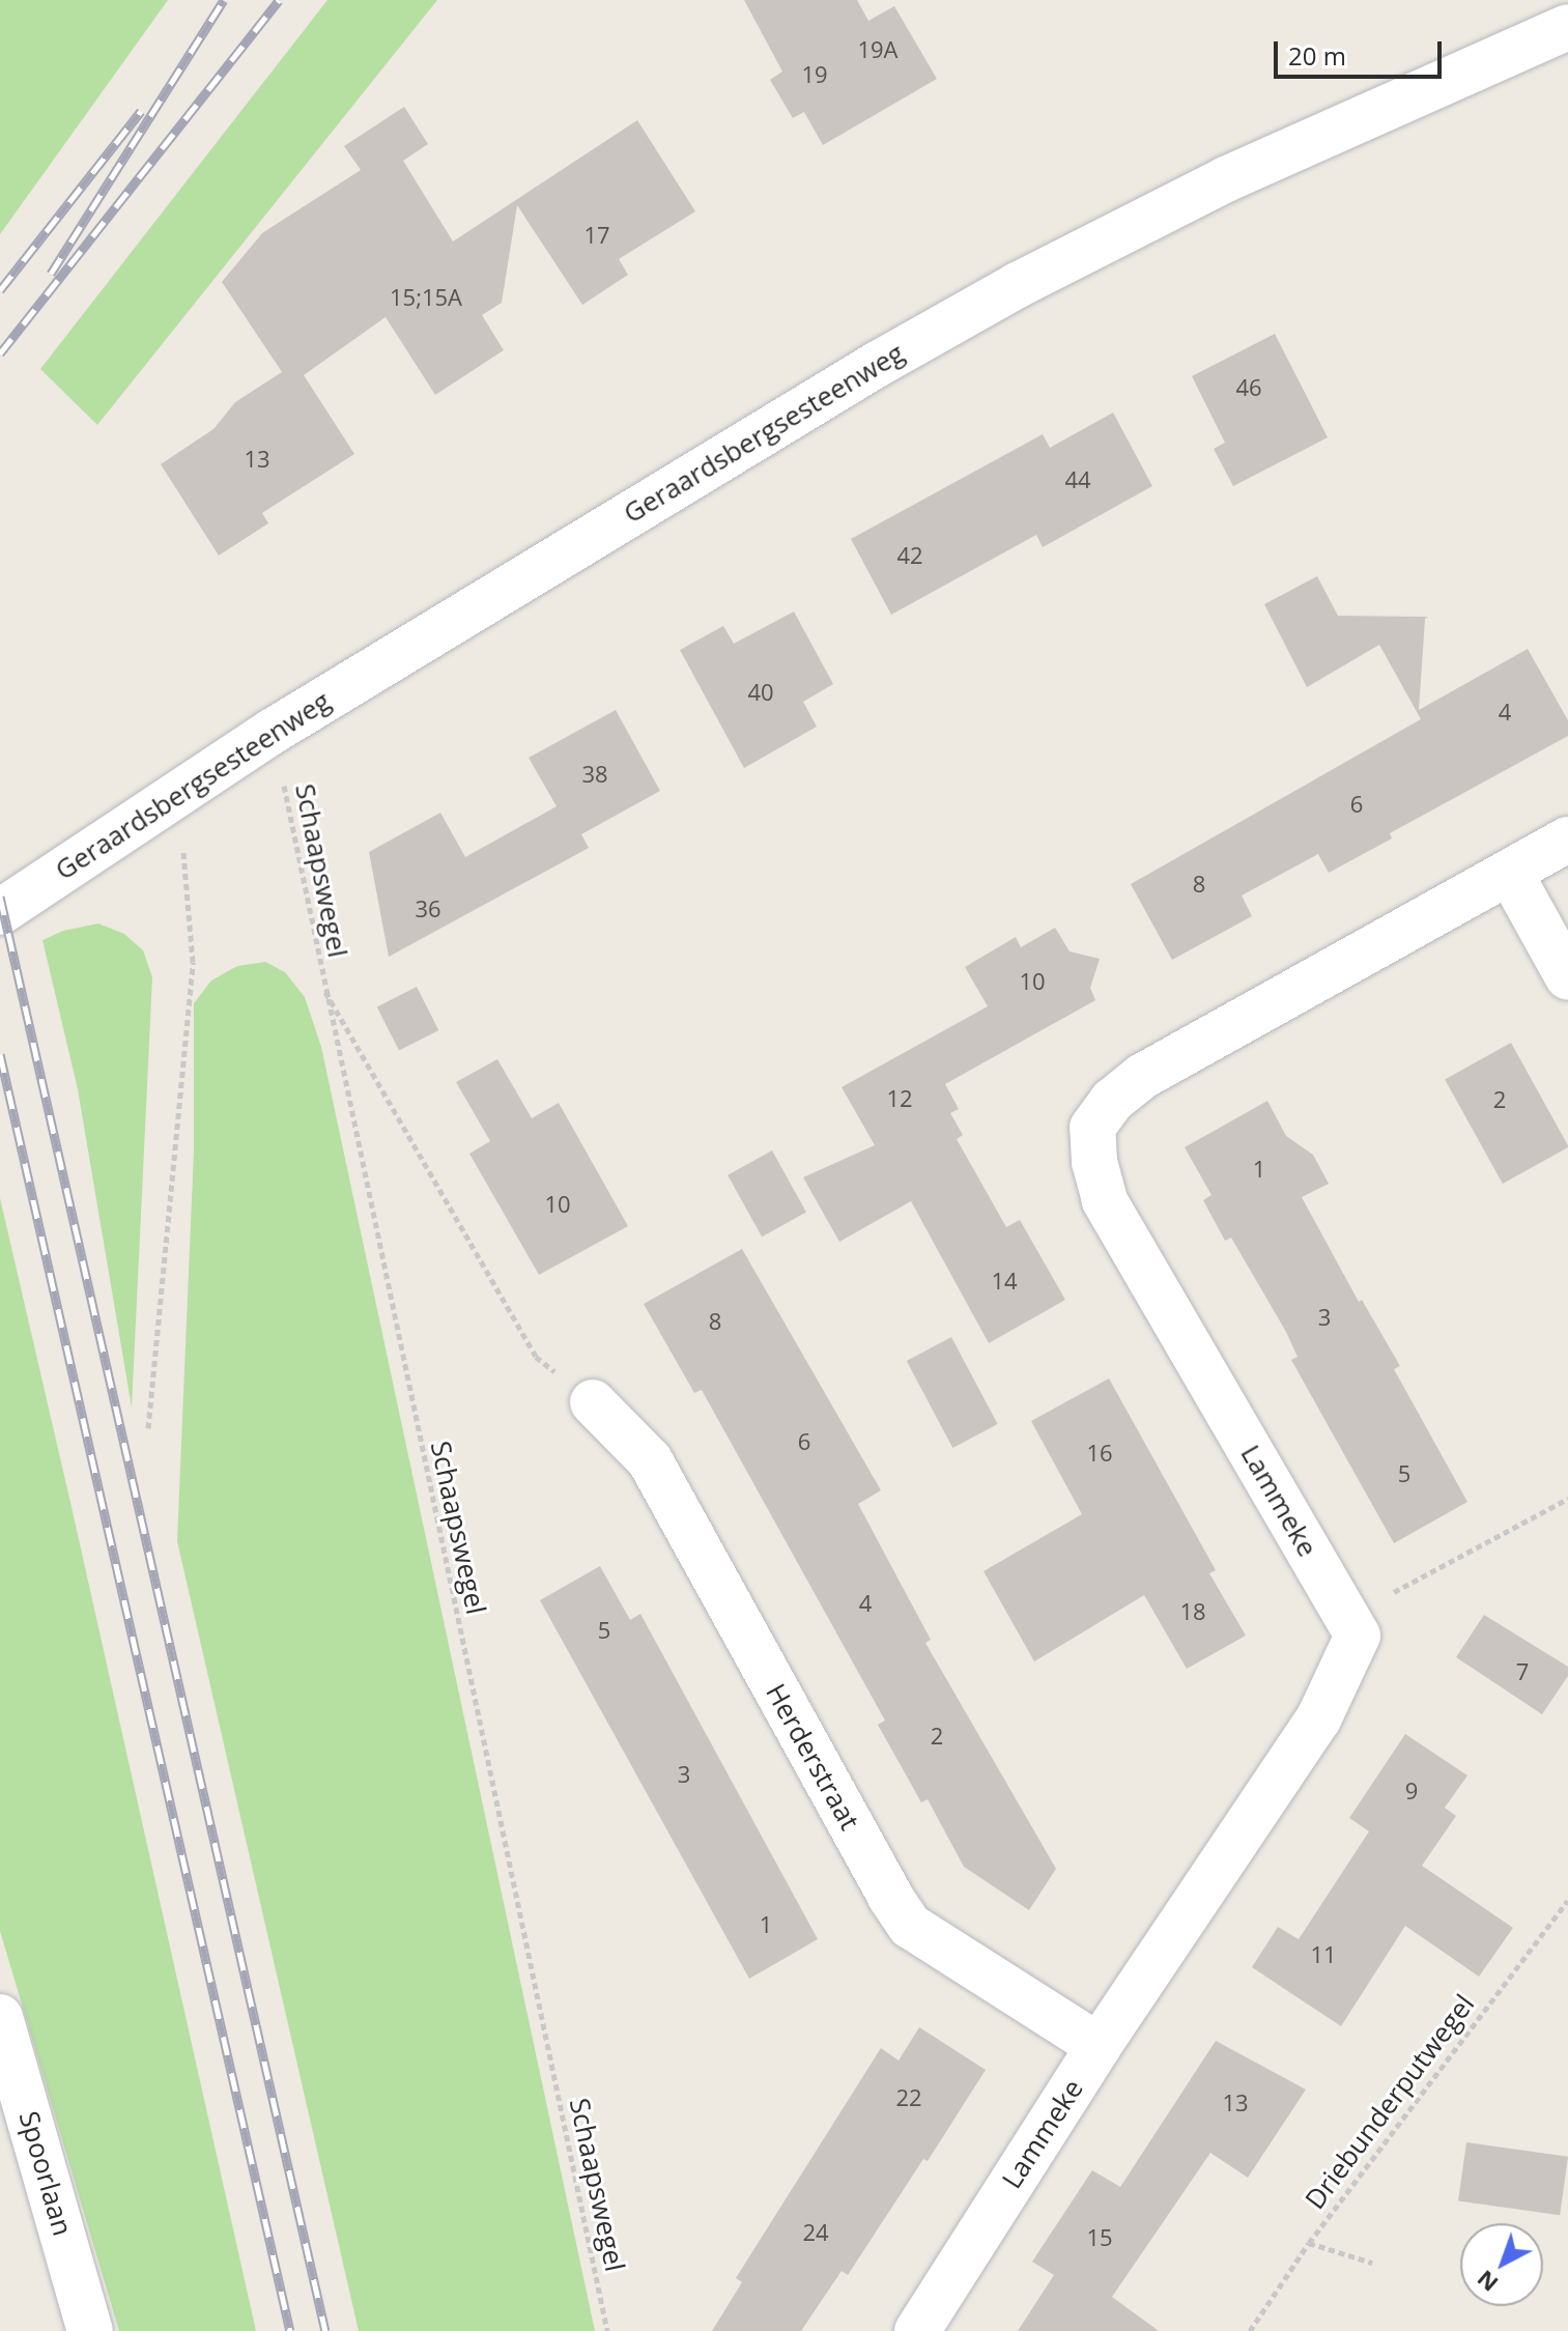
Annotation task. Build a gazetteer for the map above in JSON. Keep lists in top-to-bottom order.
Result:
{
  "streets": {
    "street": [
      "Geraardsbergsesteenweg",
      "Lammeke",
      "Herderstraat",
      "Spoorlaan"
    ],
    "path": ["Schaapswegel", "Driebunderputwegel"]
  },
  "crossings": [
    ["Geraardsbergsesteenweg", "Schaapswegel"],
    ["Lammeke", "Herderstraat"]
  ],
  "house_numbers": [
    "19A",
    "19",
    "17",
    "15;15A",
    "46",
    "13",
    "44",
    "42",
    "40",
    "4",
    "38",
    "6",
    "8",
    "36",
    "10",
    "12",
    "2",
    "1",
    "10",
    "14",
    "3",
    "8",
    "6",
    "16",
    "5",
    "4",
    "18",
    "5",
    "7",
    "2",
    "3",
    "9",
    "1",
    "11",
    "22",
    "13",
    "24",
    "15"
  ],
  "scale_bar": "20 m",
  "north": "bottom left"
}
